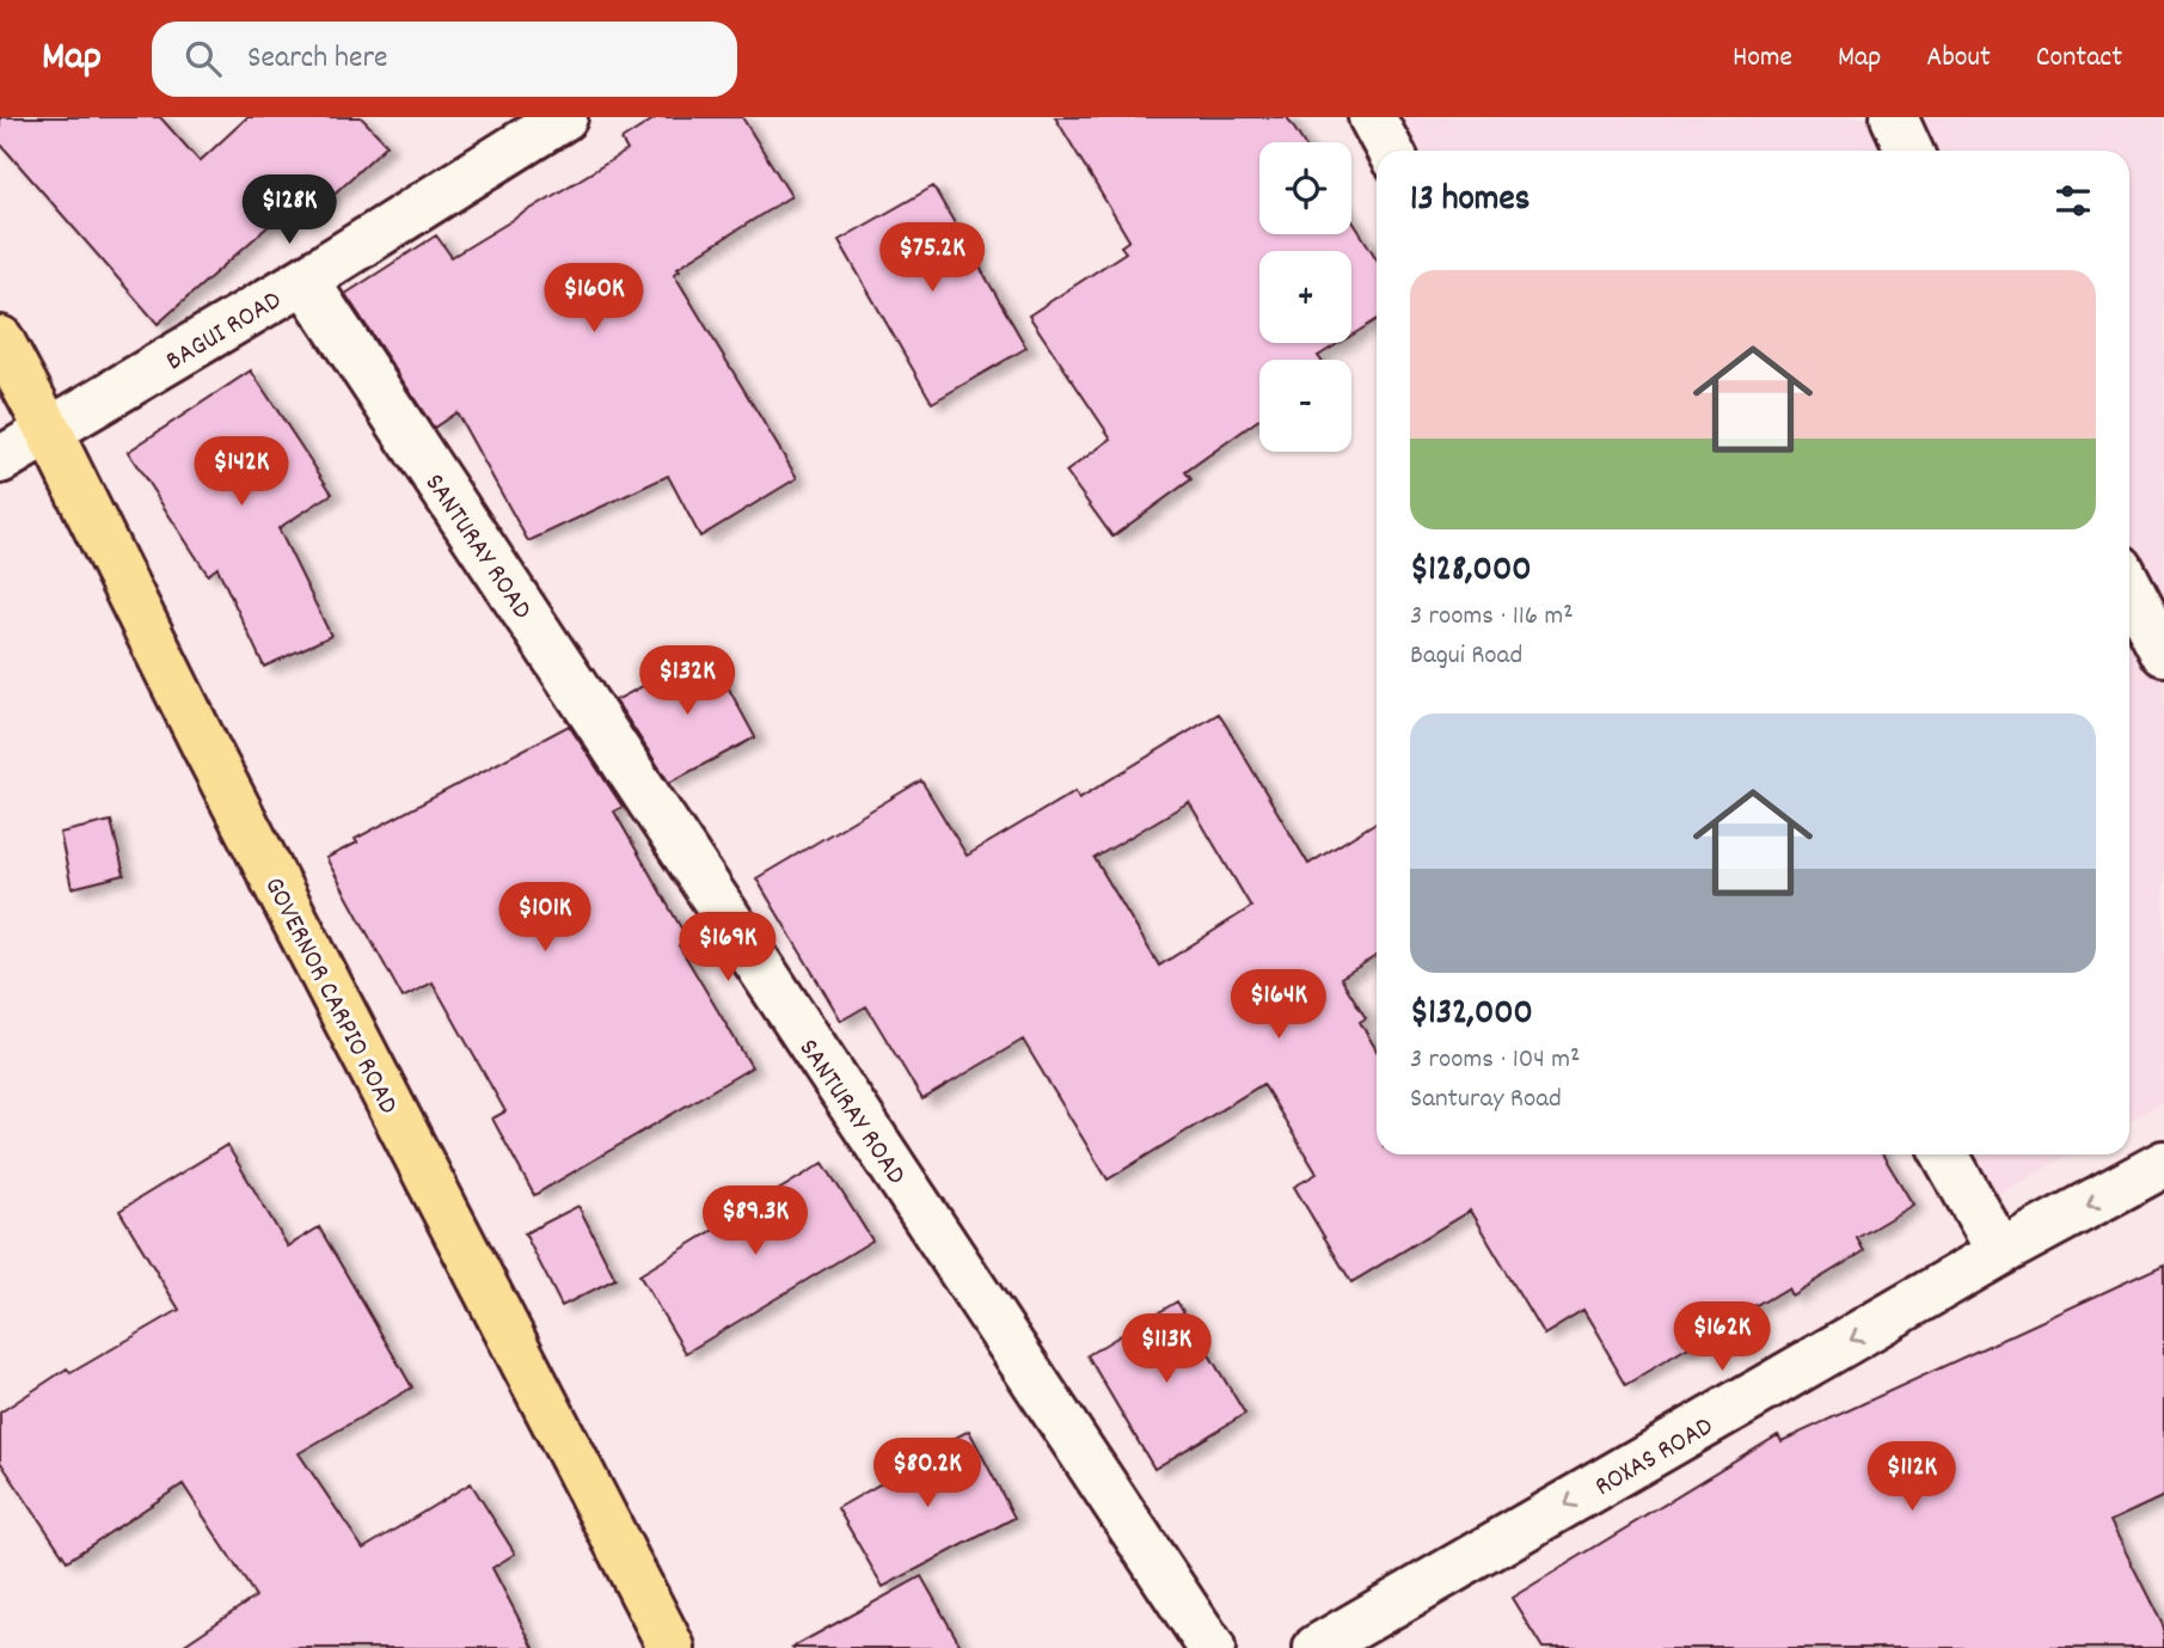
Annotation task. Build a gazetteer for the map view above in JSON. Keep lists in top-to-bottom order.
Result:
{
  "streets": {
    "main road": ["GOVERNOR CARPIO ROAD"],
    "street": ["BAGUI ROAD", "SANTURAY ROAD", "ROXAS ROAD"]
  },
  "crossings": [
    ["BAGUI ROAD", "SANTURAY ROAD"],
    ["BAGUI ROAD", "GOVERNOR CARPIO ROAD"]
  ],
  "one_way": ["ROXAS ROAD"],
  "page": {
    "header": "Map",
    "search": "Search here",
    "nav": [
      "Home",
      "Map",
      "About",
      "Contact"
    ],
    "map_buttons": ["+", "−"],
    "heading": "13 homes",
    "price": [
      "$128K",
      "$75.2K",
      "$160K",
      "$142K",
      "$132K",
      "$101K",
      "$169K",
      "$164K",
      "$89.3K",
      "$162K",
      "$113K",
      "$80.2K",
      "$112K"
    ],
    "list": [
      {
        "name": "$128,000",
        "note": "3 rooms · 116 m² · Bagui Road"
      },
      {
        "name": "$132,000",
        "note": "3 rooms · 104 m² · Santuray Road"
      }
    ]
  }
}
